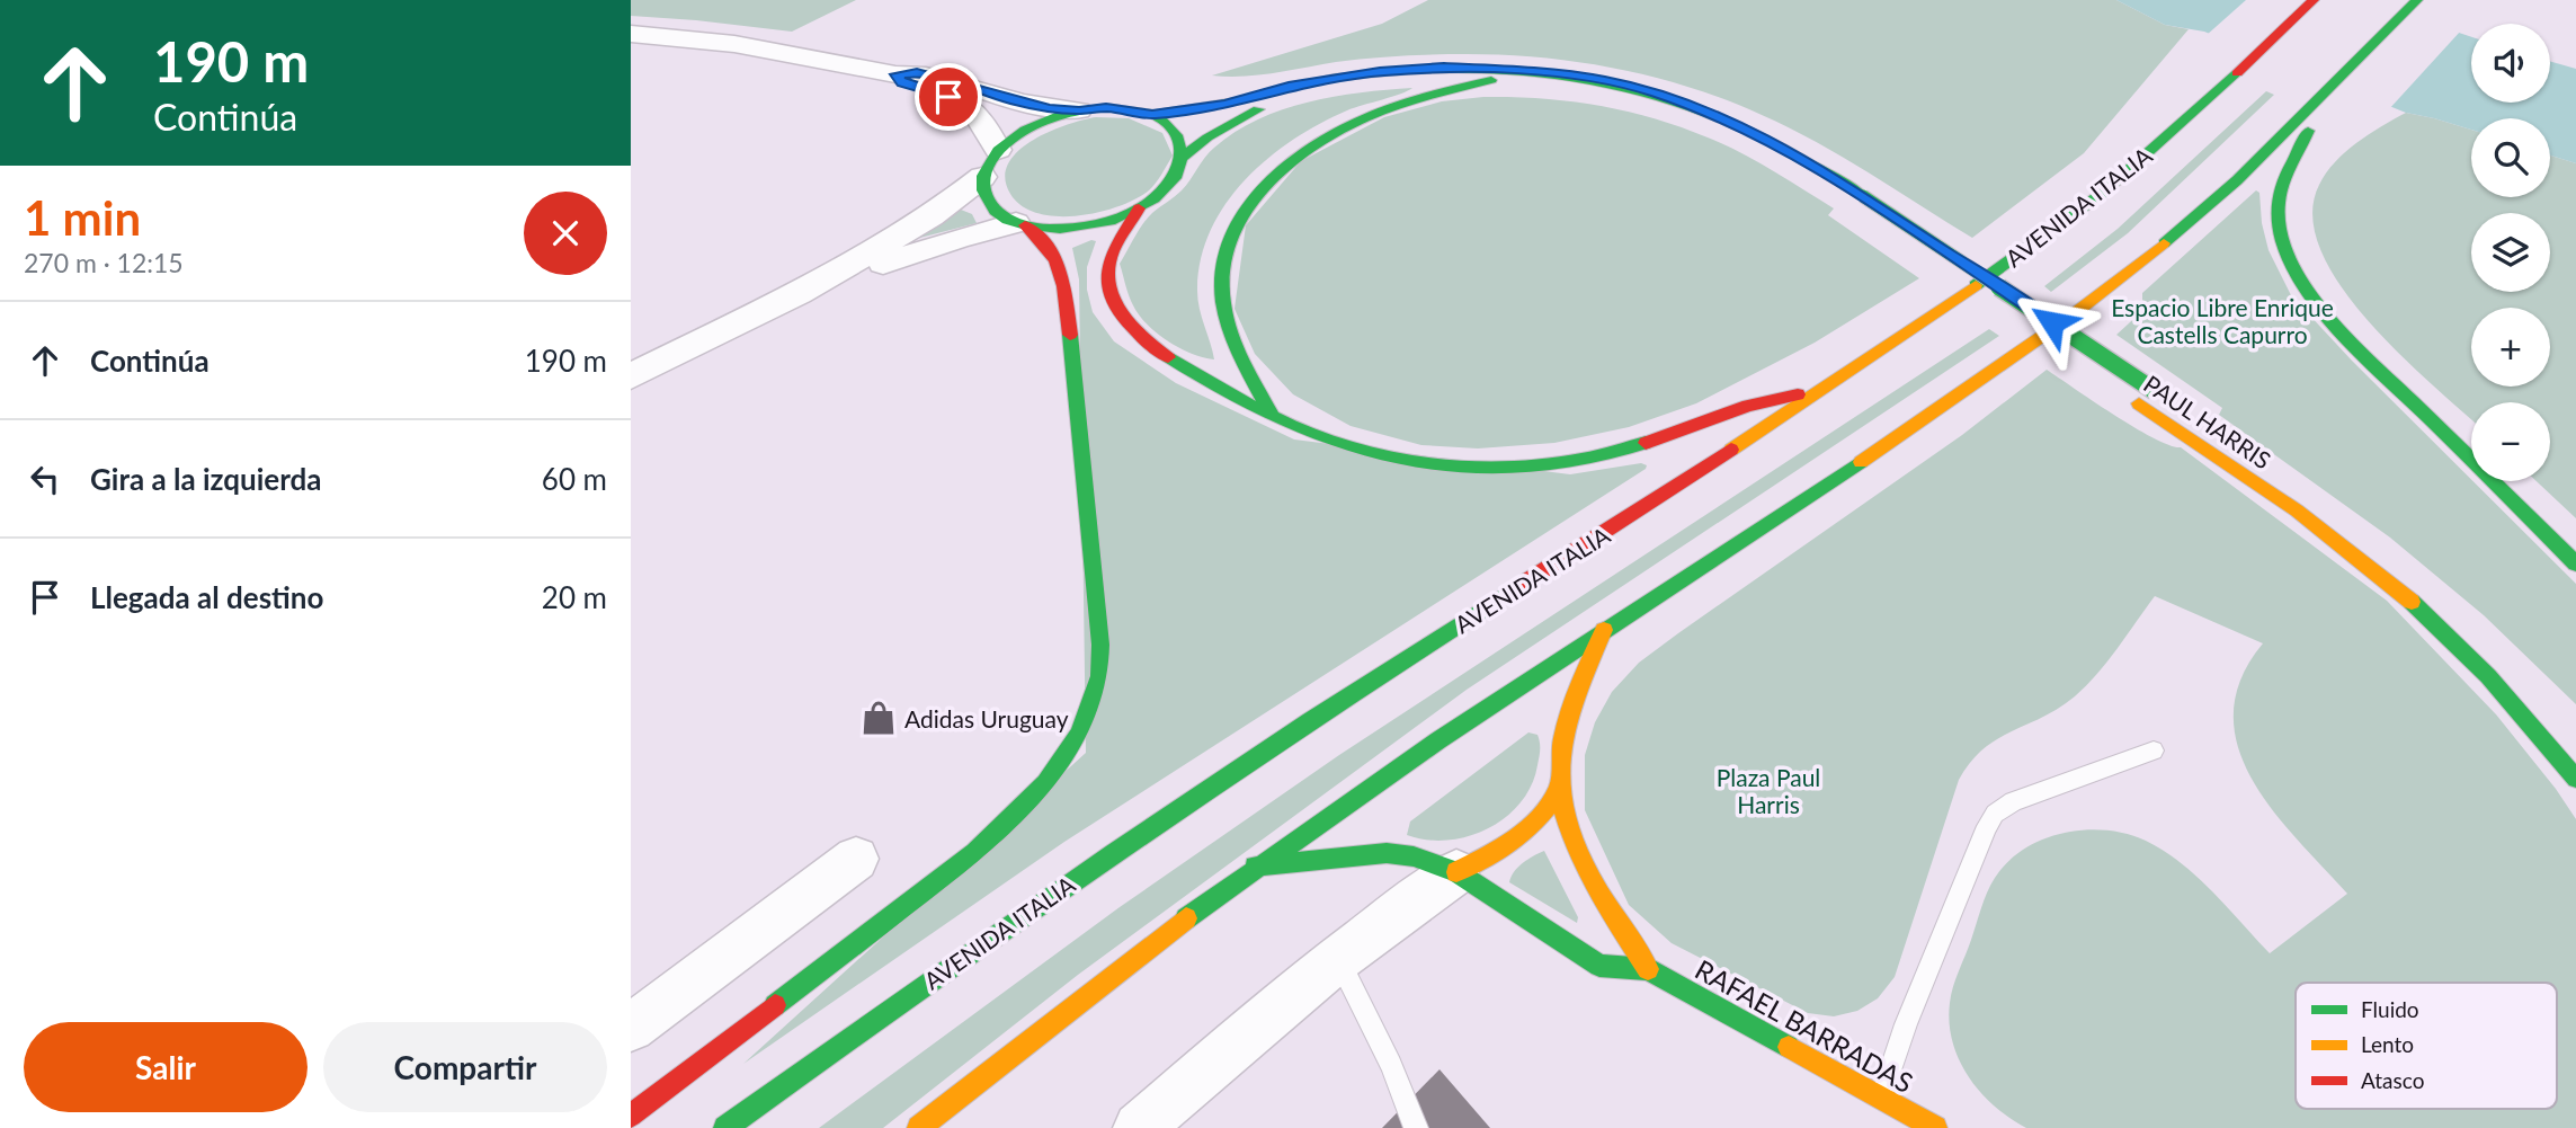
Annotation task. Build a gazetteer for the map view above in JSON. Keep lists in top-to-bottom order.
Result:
{
  "streets": {
    "main road": ["AVENIDA ITALIA", "PAUL HARRIS", "RAFAEL BARRADAS"]
  },
  "parks": ["Espacio Libre Enrique Castells Capurro", "Plaza Paul Harris"],
  "places": {
    "shop": ["Adidas Uruguay"]
  },
  "legend": ["Fluido", "Lento", "Atasco"],
  "page": {
    "turn": ["190 m", "Continúa"],
    "map_buttons": ["+", "−"],
    "heading": ["1 min", "270 m · 12:15"],
    "list": [
      {
        "name": "Continúa",
        "value": "190 m"
      },
      {
        "name": "Gira a la izquierda",
        "value": "60 m"
      },
      {
        "name": "Llegada al destino",
        "value": "20 m"
      }
    ],
    "buttons": ["Salir", "Compartir"]
  }
}
